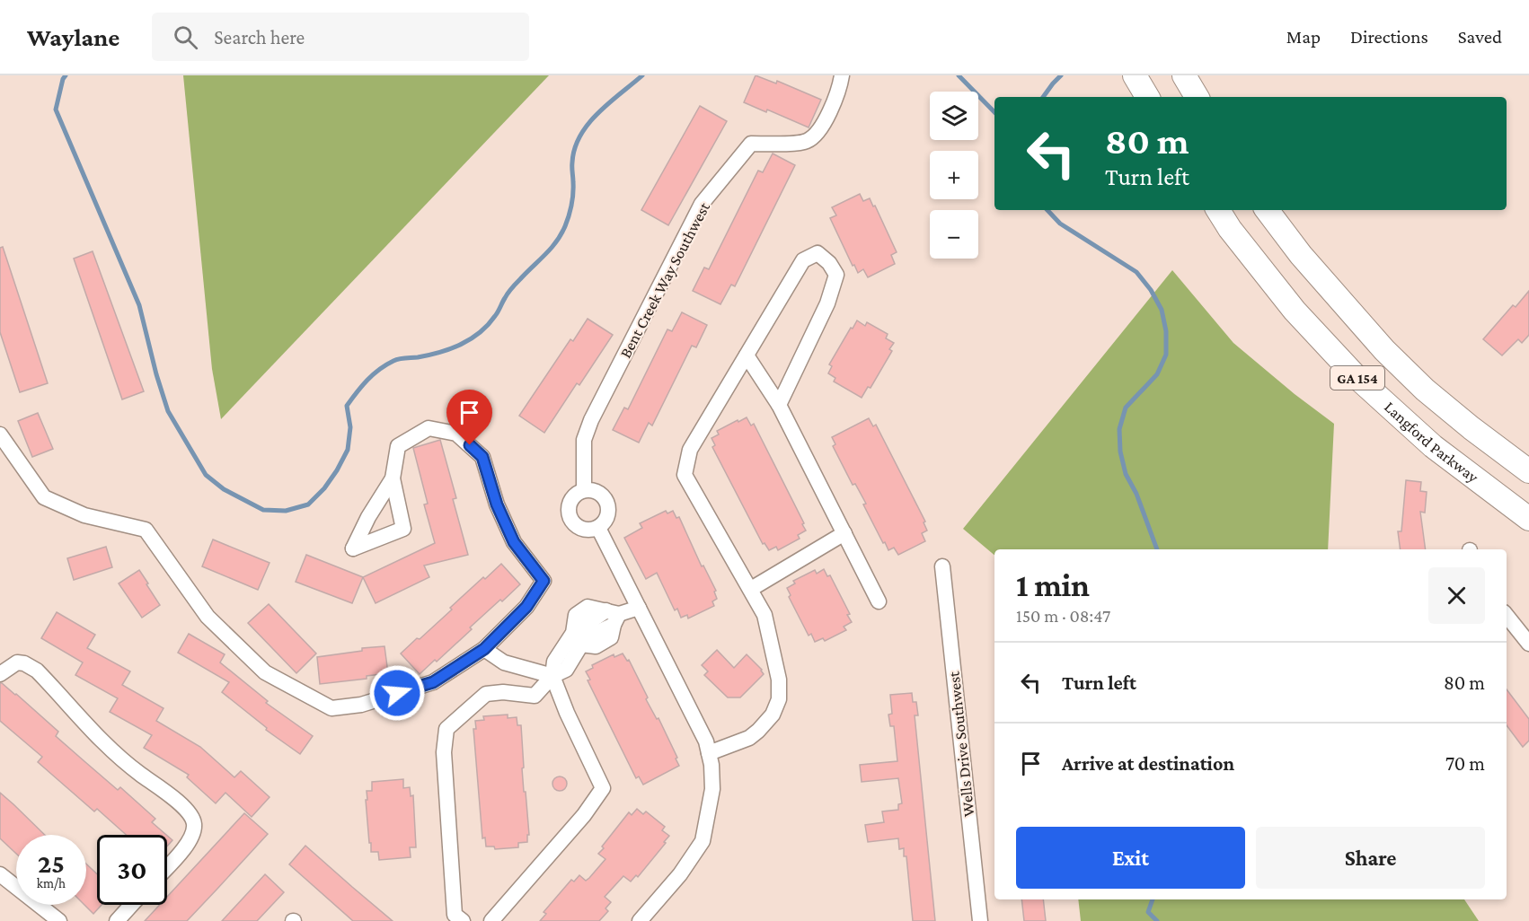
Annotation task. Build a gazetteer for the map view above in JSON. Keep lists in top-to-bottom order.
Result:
{
  "streets": {
    "highway": ["GA 154", "Langford Parkway"],
    "street": ["Bent Creek Way Southwest", "Wells Drive Southwest"]
  },
  "page": {
    "header": "Waylane",
    "search": "Search here",
    "nav": ["Map", "Directions", "Saved"],
    "map_buttons": ["+", "−"],
    "turn": ["80 m", "Turn left"],
    "heading": ["1 min", "150 m · 08:47"],
    "list": [
      {
        "name": "Turn left",
        "value": "80 m"
      },
      {
        "name": "Arrive at destination",
        "value": "70 m"
      }
    ],
    "buttons": ["Exit", "Share"],
    "speed": "25 km/h",
    "limit": "30"
  }
}
